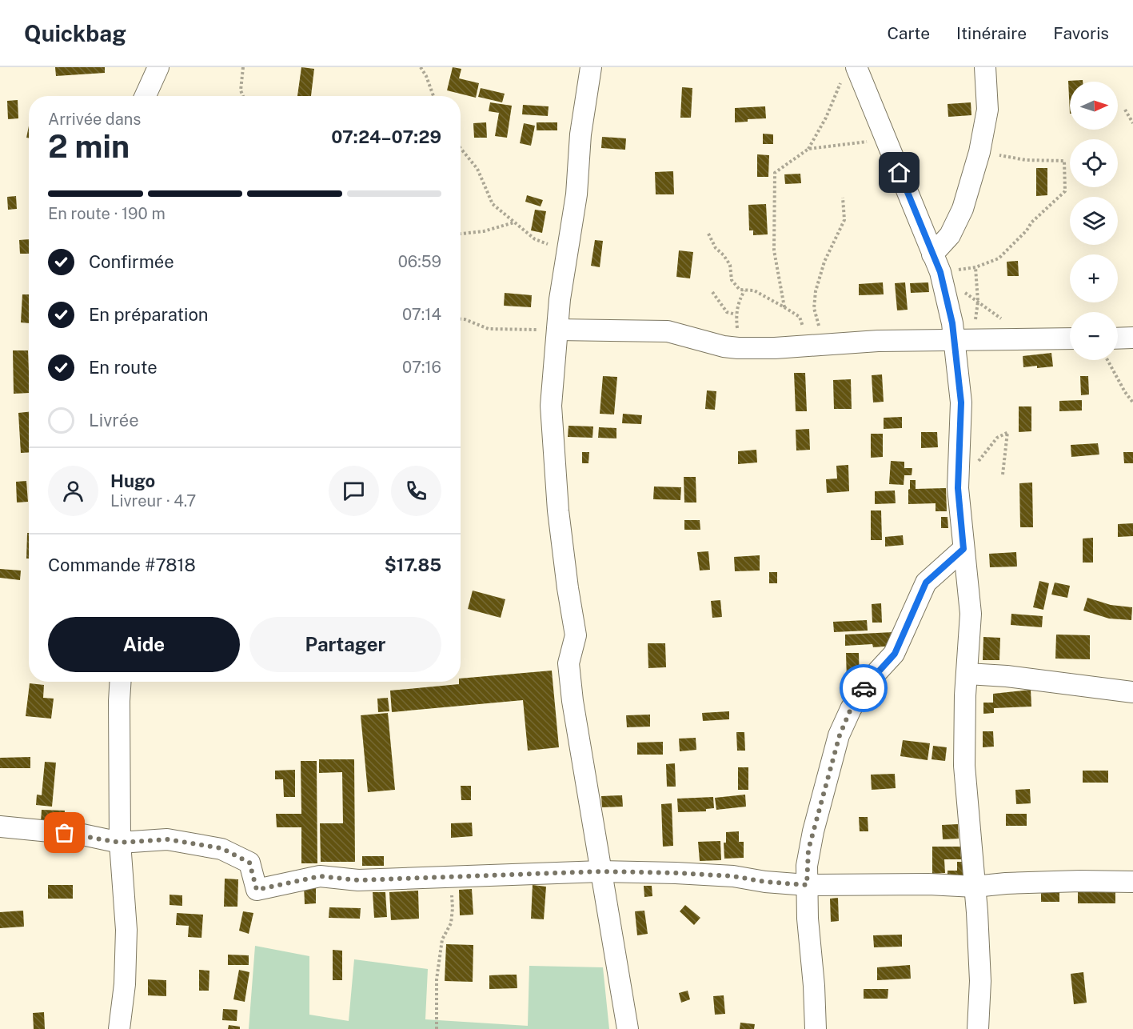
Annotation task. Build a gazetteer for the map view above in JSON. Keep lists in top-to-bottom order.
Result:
{
  "north": "right",
  "page": {
    "header": "Quickbag",
    "nav": ["Carte", "Itinéraire", "Favoris"],
    "map_buttons": ["+", "−"],
    "heading": ["2 min", "Arrivée dans", "07:24–07:29"],
    "panel": [
      "Hugo",
      "Livreur · 4.7",
      "Commande #7818",
      "$17.85"
    ],
    "bar": "En route · 190 m",
    "list": [
      ["Confirmée", "06:59"],
      ["En préparation", "07:14"],
      ["En route", "07:16"],
      "Livrée"
    ],
    "buttons": ["Aide", "Partager"]
  }
}
